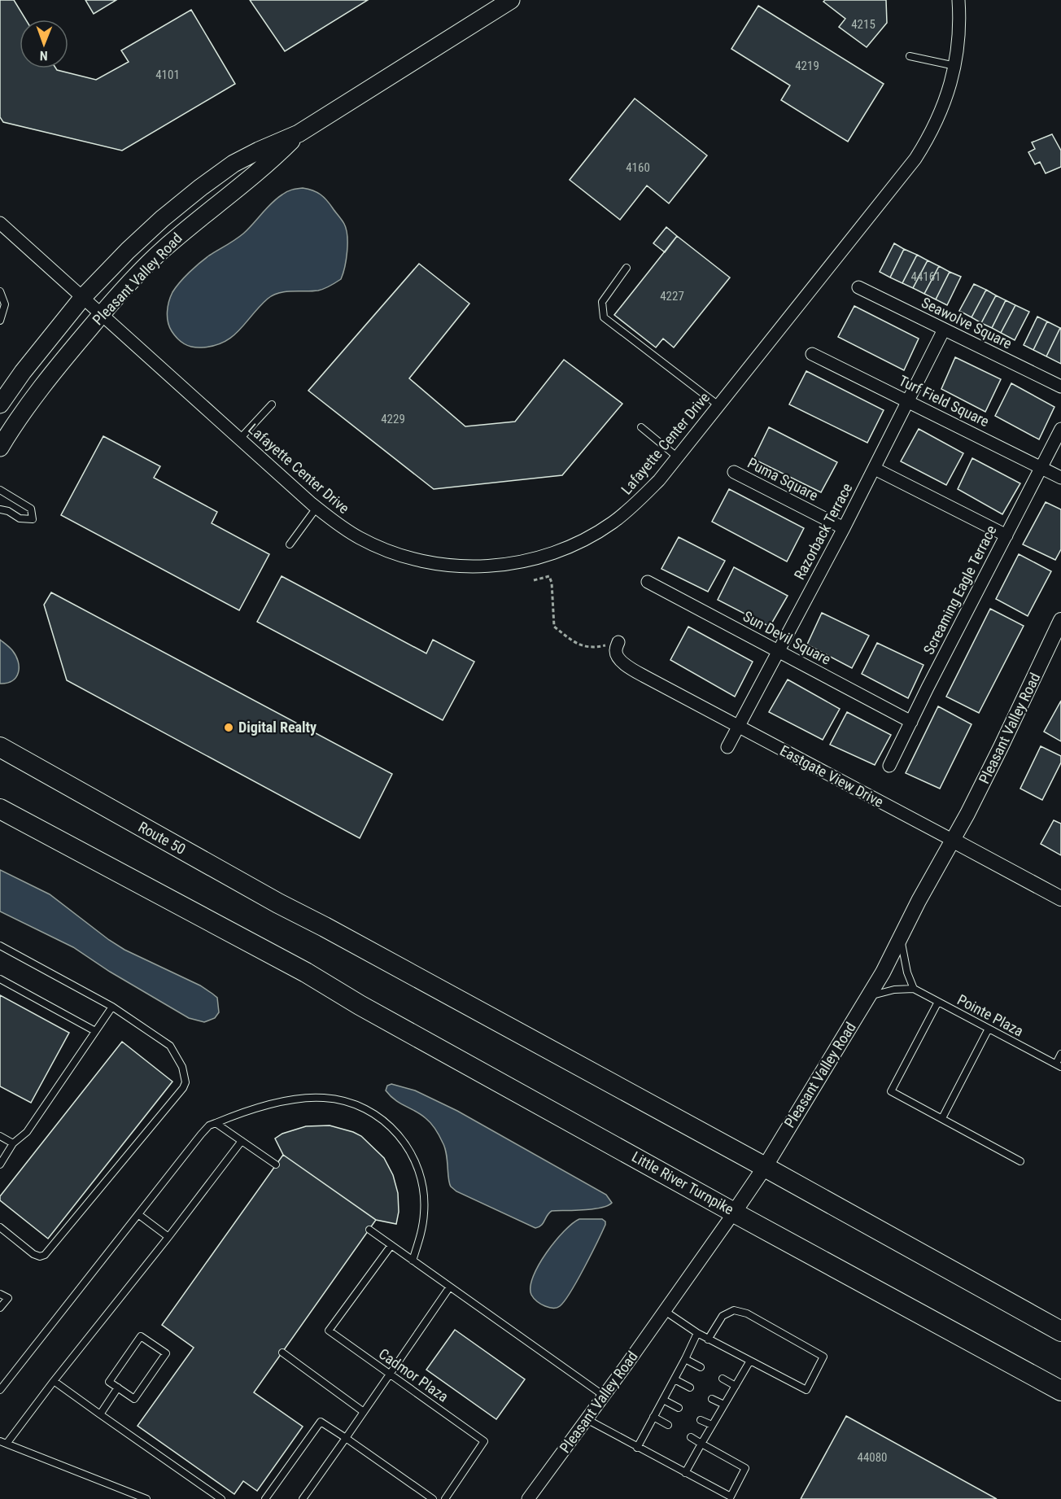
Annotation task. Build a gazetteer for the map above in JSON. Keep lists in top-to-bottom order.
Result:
{
  "streets": {
    "highway": ["Route 50", "Little River Turnpike"],
    "main road": ["Pleasant Valley Road"],
    "street": [
      "Seawolve Square",
      "Turf Field Square",
      "Lafayette Center Drive",
      "Puma Square",
      "Razorback Terrace",
      "Screaming Eagle Terrace",
      "Sun Devil Square",
      "Eastgate View Drive"
    ],
    "lane": ["Pointe Plaza", "Cadmor Plaza"]
  },
  "crossings": [
    ["Pleasant Valley Road", "Lafayette Center Drive"],
    ["Pleasant Valley Road", "Eastgate View Drive"],
    ["Pleasant Valley Road", "Route 50"],
    ["Pleasant Valley Road", "Little River Turnpike"],
    ["Seawolve Square", "Razorback Terrace"],
    ["Turf Field Square", "Razorback Terrace"],
    ["Turf Field Square", "Screaming Eagle Terrace"],
    ["Puma Square", "Razorback Terrace"],
    ["Razorback Terrace", "Sun Devil Square"],
    ["Razorback Terrace", "Eastgate View Drive"],
    ["Screaming Eagle Terrace", "Sun Devil Square"]
  ],
  "places": ["Digital Realty"],
  "house_numbers": [
    "4215",
    "4219",
    "4101",
    "4160",
    "44161",
    "4227",
    "4229",
    "44080"
  ],
  "north": "bottom"
}
